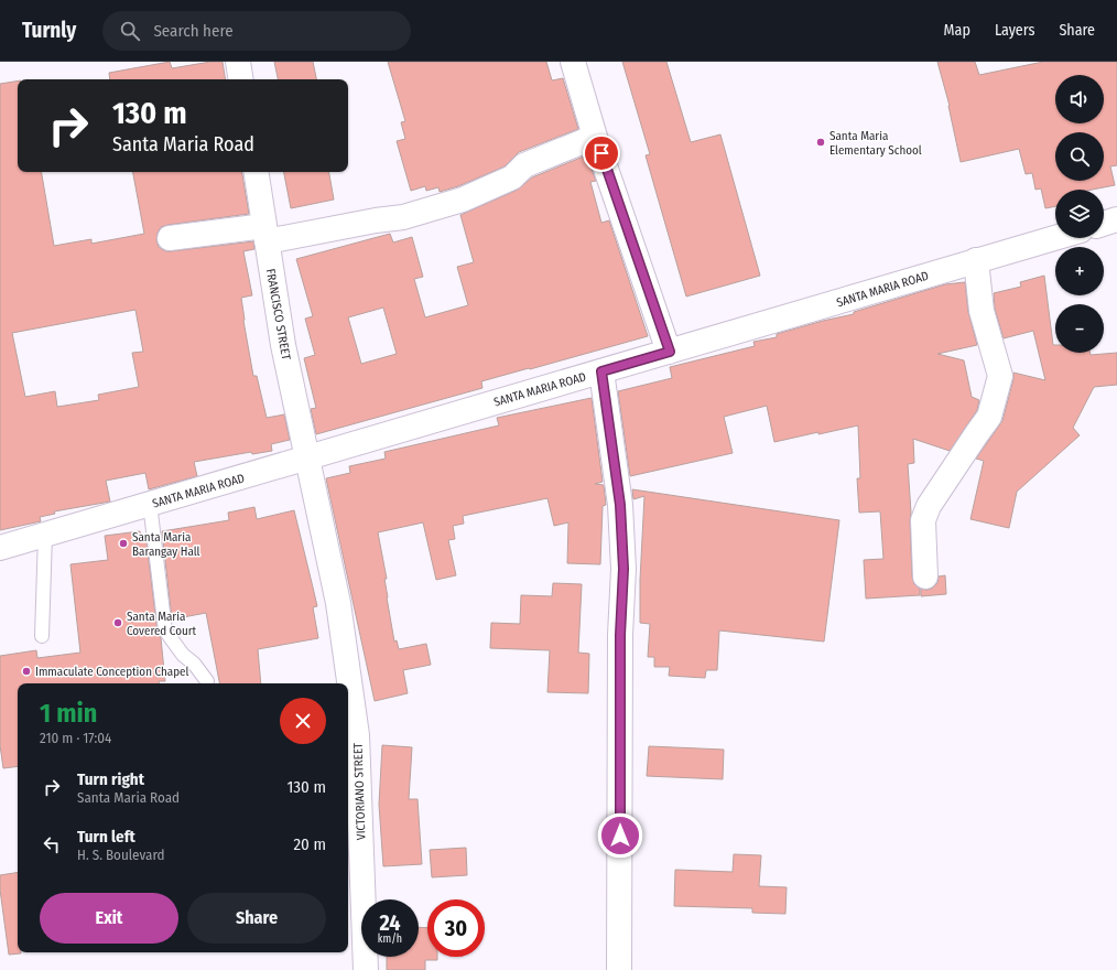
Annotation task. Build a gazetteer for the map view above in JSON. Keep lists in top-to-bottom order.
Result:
{
  "streets": {
    "street": ["SANTA MARIA ROAD", "FRANCISCO STREET", "VICTORIANO STREET"]
  },
  "crossings": [
    ["SANTA MARIA ROAD", "FRANCISCO STREET"],
    ["SANTA MARIA ROAD", "VICTORIANO STREET"],
    ["FRANCISCO STREET", "VICTORIANO STREET"]
  ],
  "places": [
    "Santa Maria Elementary School",
    "Santa Maria Barangay Hall",
    "Santa Maria Covered Court",
    "Immaculate Conception Chapel"
  ],
  "page": {
    "header": "Turnly",
    "search": "Search here",
    "nav": ["Map", "Layers", "Share"],
    "map_buttons": ["+", "−"],
    "turn": ["130 m", "Santa Maria Road"],
    "heading": ["1 min", "210 m · 17:04"],
    "list": [
      {
        "name": "Turn right",
        "note": "Santa Maria Road",
        "value": "130 m"
      },
      {
        "name": "Turn left",
        "note": "H. S. Boulevard",
        "value": "20 m"
      }
    ],
    "buttons": ["Exit", "Share"],
    "speed": "24 km/h",
    "limit": "30"
  }
}
